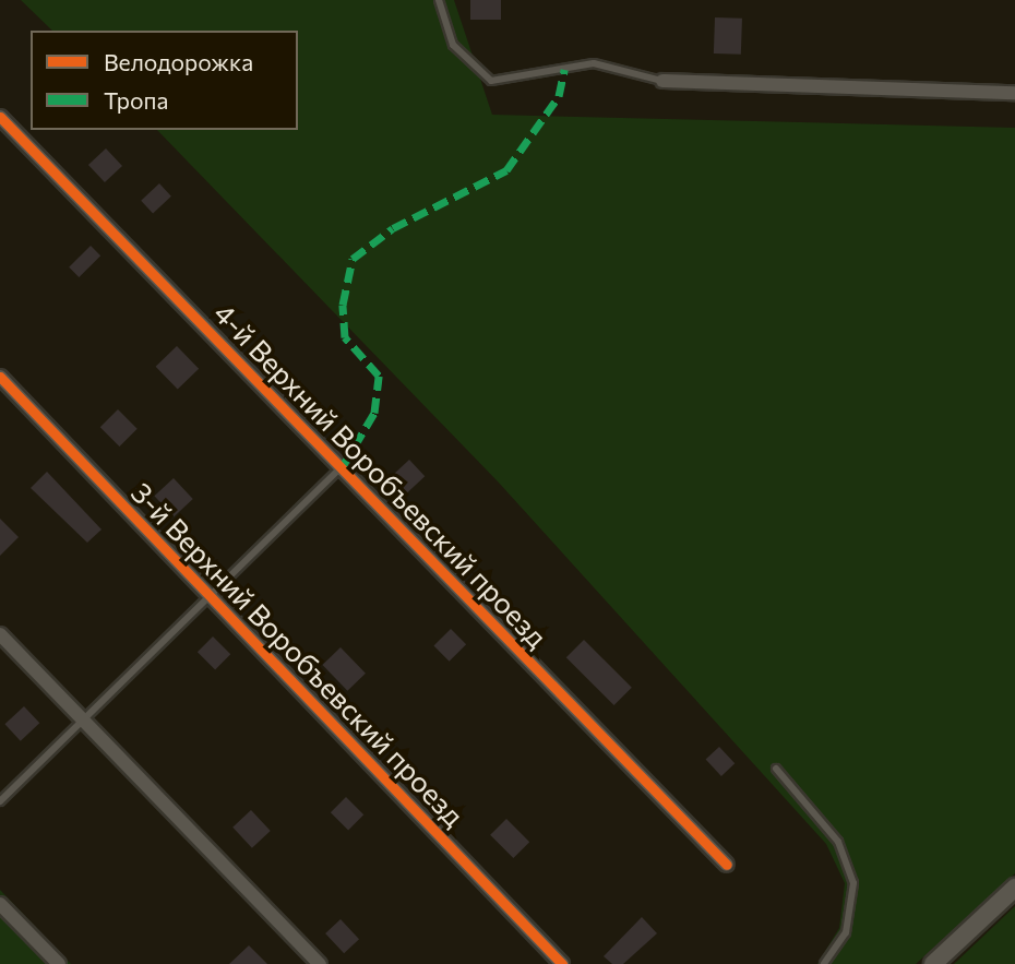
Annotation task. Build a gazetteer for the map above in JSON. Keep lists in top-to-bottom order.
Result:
{
  "streets": {
    "street": ["4-й Верхний Воробъевский проезд", "3-й Верхний Воробъевский проезд"]
  },
  "legend": ["Велодорожка", "Тропа"]
}
